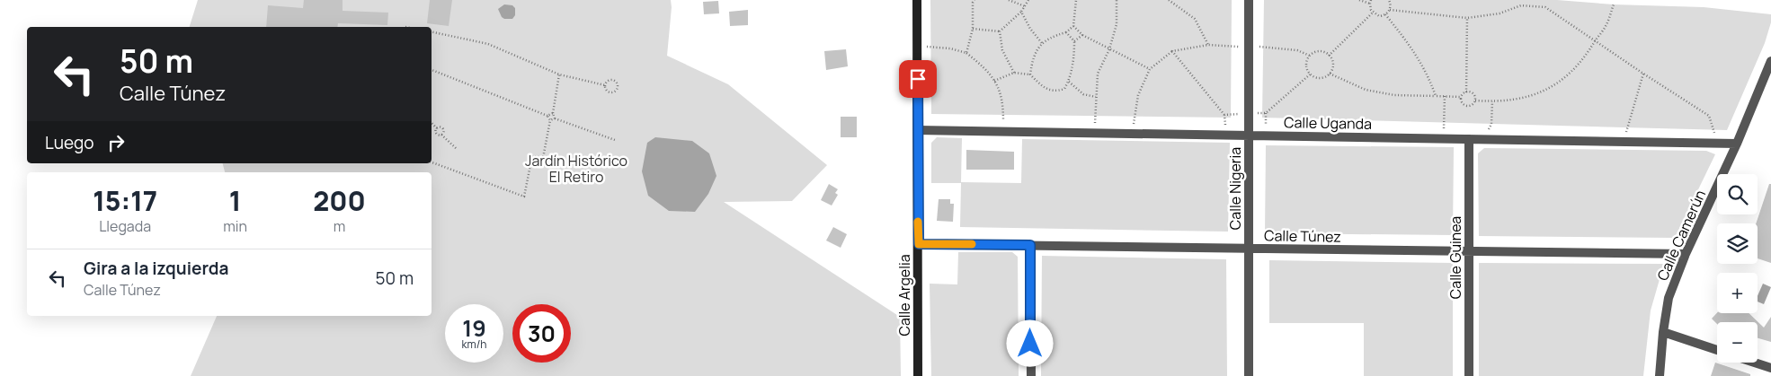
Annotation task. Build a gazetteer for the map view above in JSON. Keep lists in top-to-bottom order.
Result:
{
  "streets": {
    "street": [
      "Calle Uganda",
      "Calle Nigeria",
      "Calle Camerún",
      "Calle Túnez",
      "Calle Guinea",
      "Calle Argelia"
    ]
  },
  "crossings": [
    ["Calle Uganda", "Calle Nigeria"],
    ["Calle Uganda", "Calle Camerún"],
    ["Calle Uganda", "Calle Guinea"],
    ["Calle Uganda", "Calle Argelia"],
    ["Calle Nigeria", "Calle Túnez"],
    ["Calle Camerún", "Calle Túnez"],
    ["Calle Túnez", "Calle Guinea"],
    ["Calle Túnez", "Calle Argelia"]
  ],
  "parks": ["Jardín Histórico El Retiro"],
  "page": {
    "turn": ["50 m", "Calle Túnez"],
    "then": "Luego",
    "eta": [
      "15:17",
      "Llegada",
      "1",
      "min",
      "200",
      "m"
    ],
    "map_buttons": ["+", "−"],
    "list": [
      {
        "name": "Gira a la izquierda",
        "note": "Calle Túnez",
        "value": "50 m"
      }
    ],
    "speed": "19 km/h",
    "limit": "30"
  }
}
